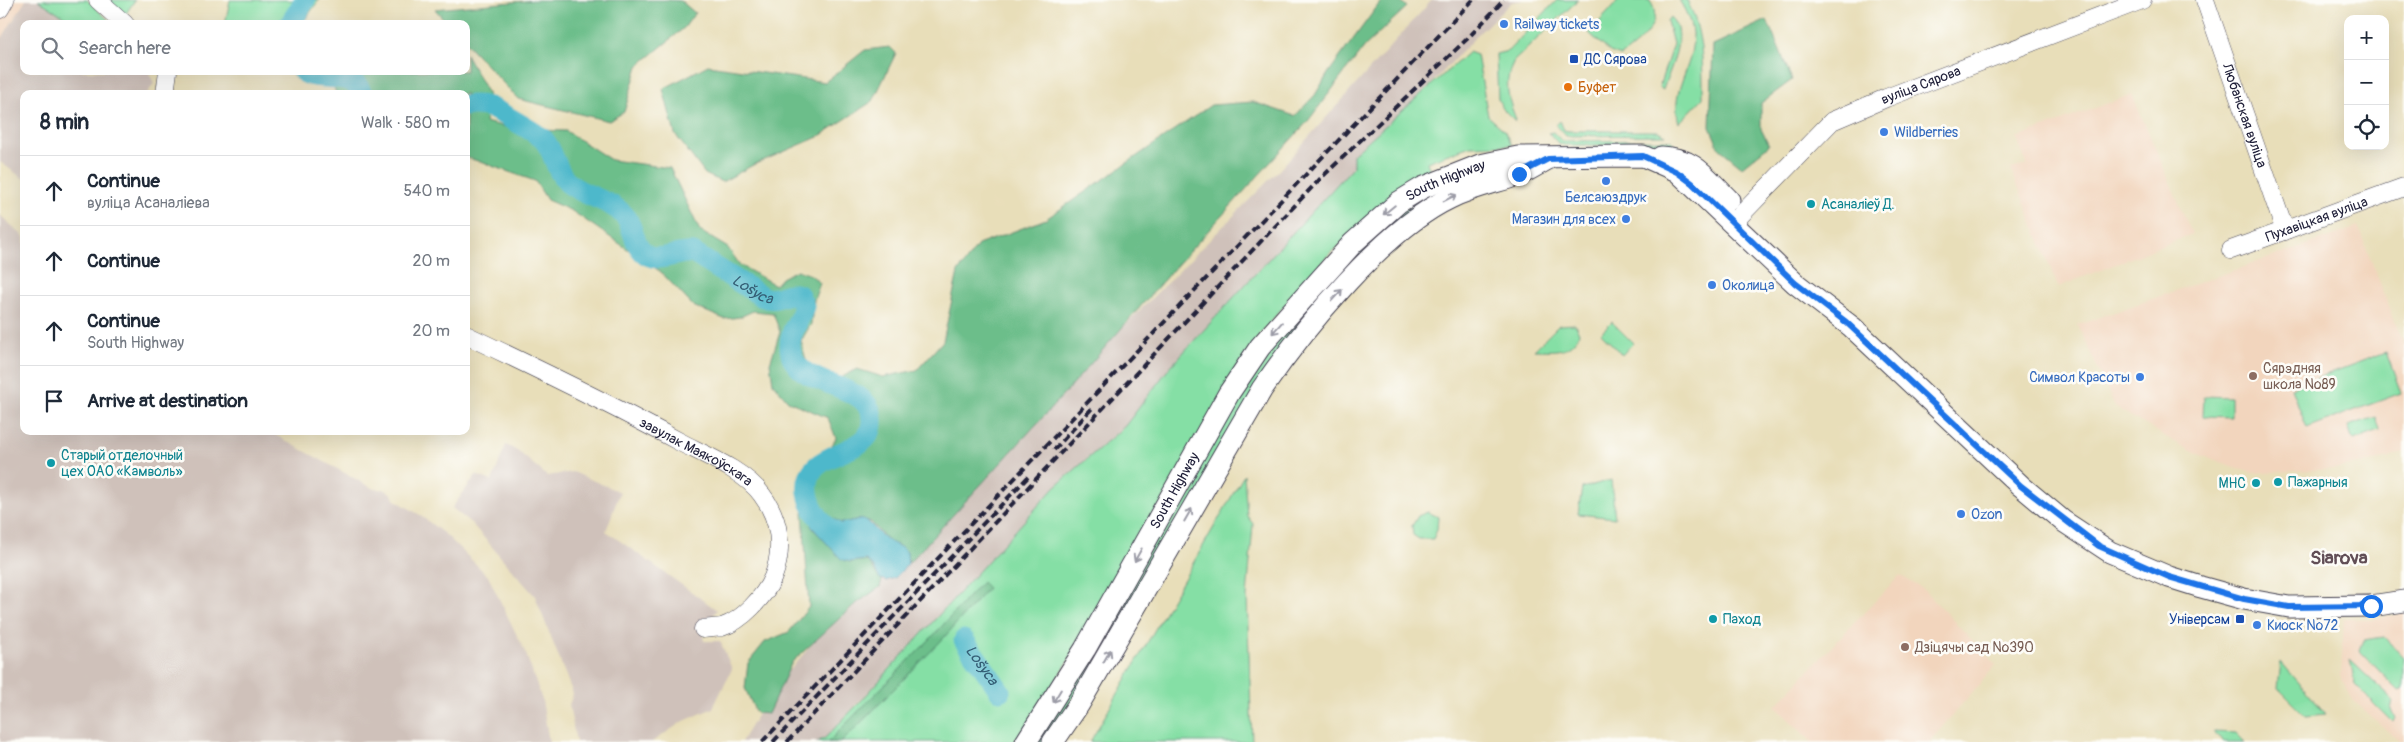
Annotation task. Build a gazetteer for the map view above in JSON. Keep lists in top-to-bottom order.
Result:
{
  "streets": {
    "main road": ["South Highway"],
    "street": [
      "вуліца Сярова",
      "Любанская вуліца",
      "Пухавіцкая вуліца",
      "завулак Маякоўскага"
    ]
  },
  "crossings": [
    ["Любанская вуліца", "Пухавіцкая вуліца"]
  ],
  "districts": ["Siarova"],
  "water": ["Lošyca"],
  "places": {
    "other": [
      "Railway tickets",
      "Буфет",
      "Wildberries",
      "Белсаюздрук",
      "Асаналіеў Д.",
      "Магазин для всех",
      "Околица",
      "Сярэдняя школа №89",
      "Символ Красоты",
      "Старый отделочный цех ОАО «Камволь»",
      "Пажарныя",
      "МНС",
      "Ozon",
      "Паход",
      "Киоск №72",
      "Дзіцячы сад №390"
    ],
    "transit": ["ДС Сярова", "Універсам"]
  },
  "page": {
    "map_buttons": ["+", "−"],
    "search": "Search here",
    "heading": ["8 min", "Walk · 580 m"],
    "list": [
      ["Continue", "вуліца Асаналіева", "540 m"],
      ["Continue", "20 m"],
      ["Continue", "South Highway", "20 m"],
      "Arrive at destination"
    ]
  }
}
